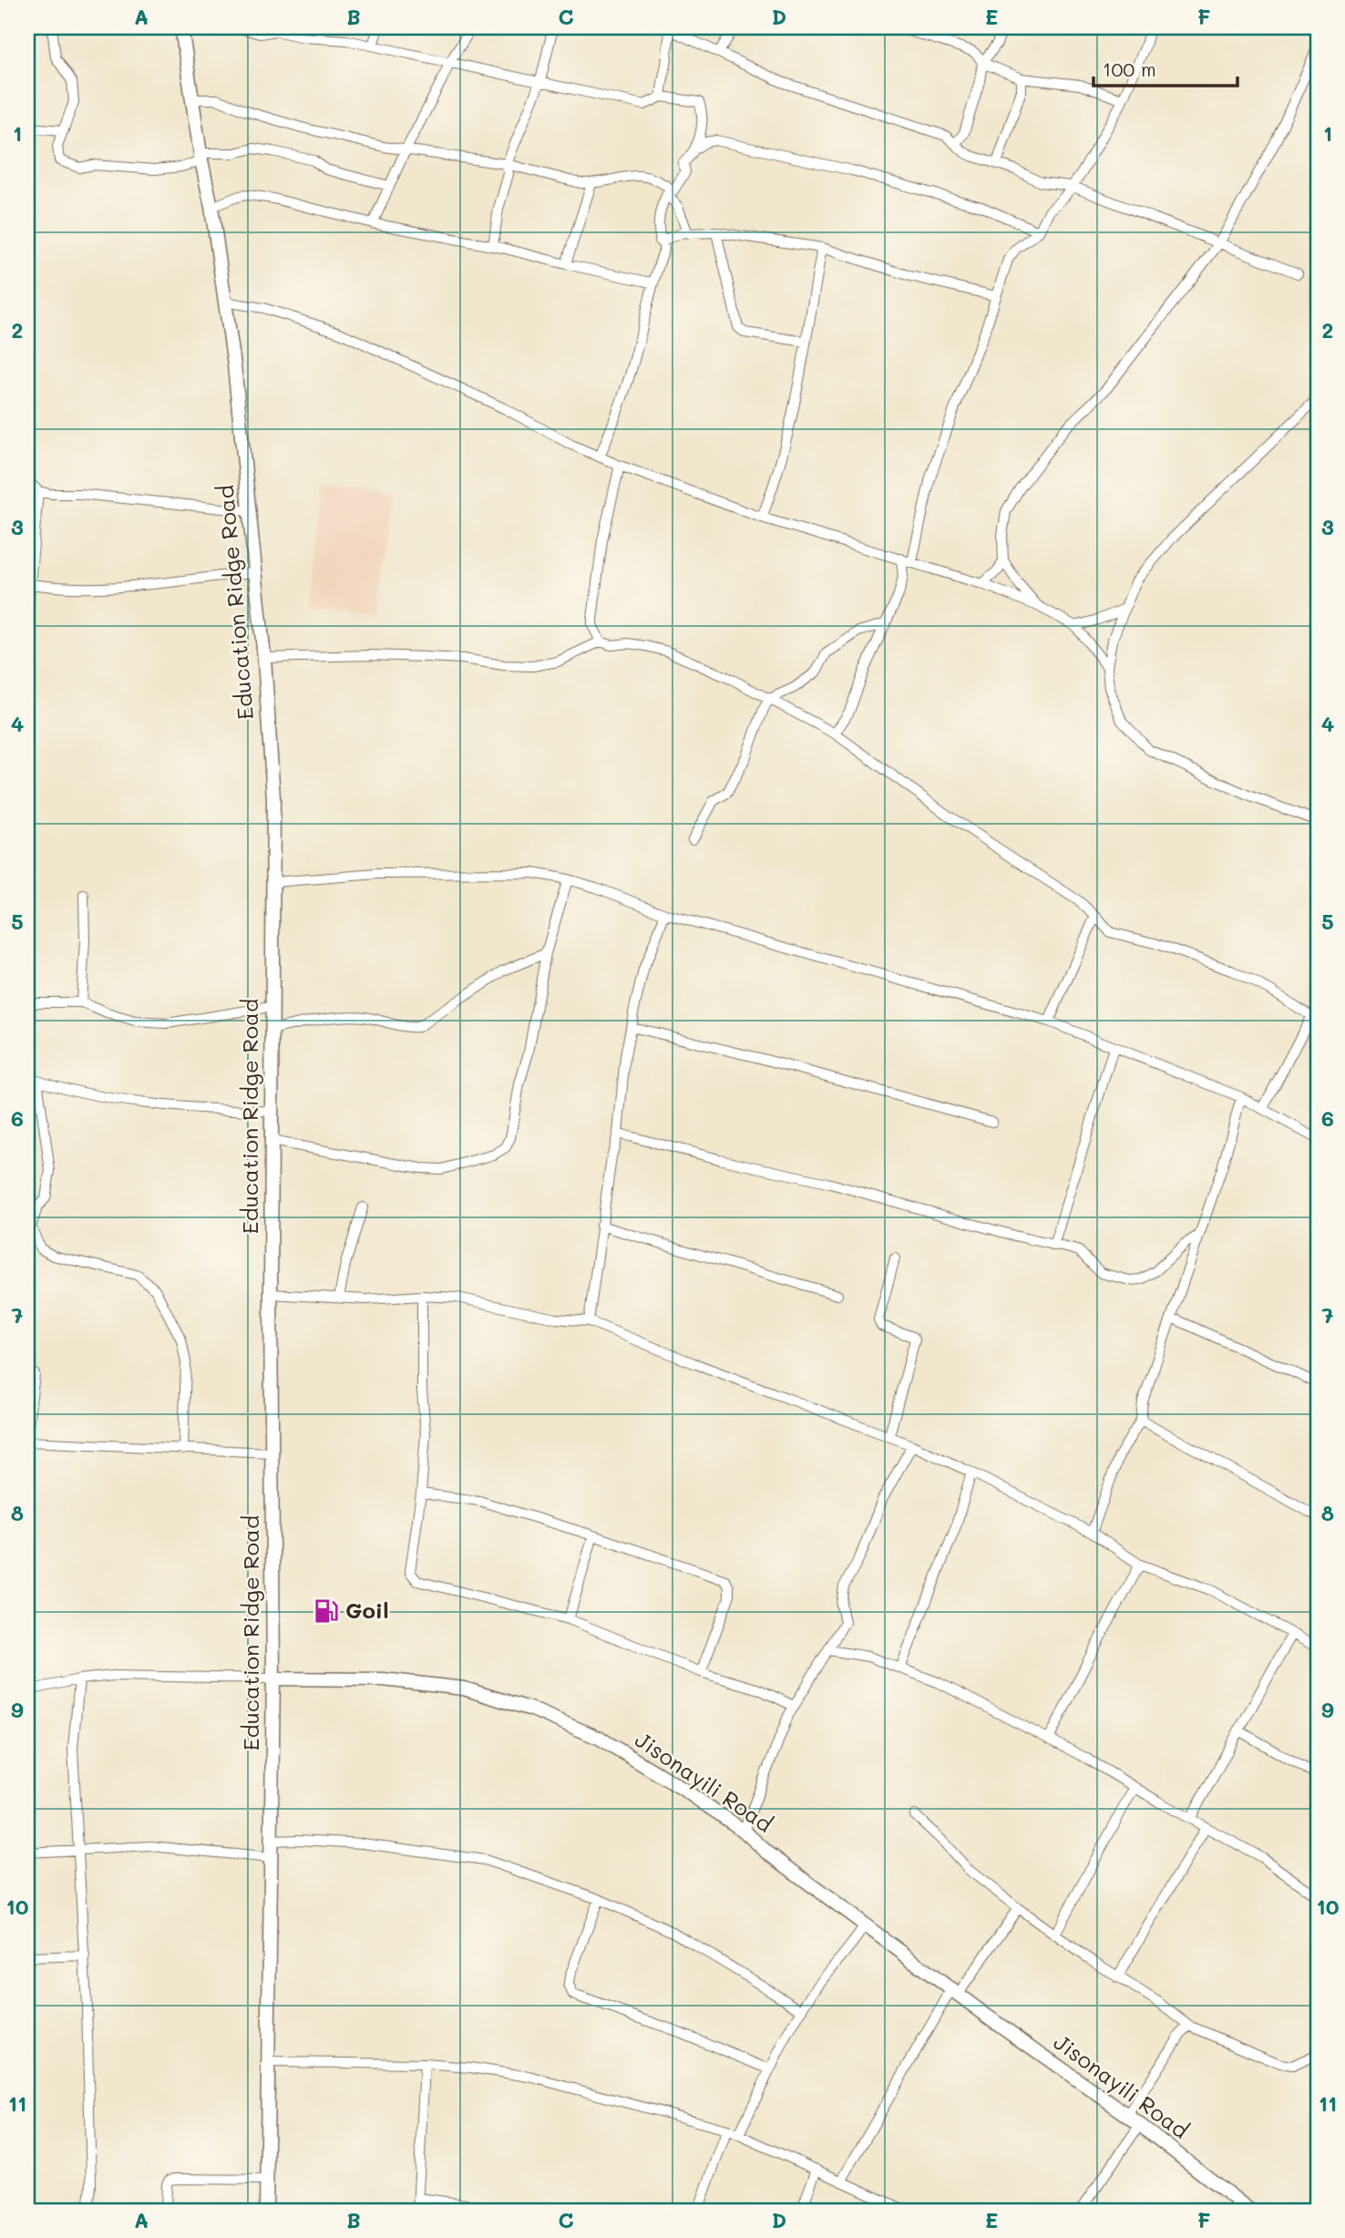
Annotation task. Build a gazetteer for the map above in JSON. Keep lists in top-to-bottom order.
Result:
{
  "streets": {
    "main road": ["Education Ridge Road", "Jisonayili Road"]
  },
  "crossings": [
    ["Education Ridge Road", "Jisonayili Road"]
  ],
  "places": {
    "fuel station": ["Goil"]
  },
  "scale_bar": "100 m",
  "grid": {
    "columns": [
      "A",
      "B",
      "C",
      "D",
      "E",
      "F"
    ],
    "rows": [
      "1",
      "2",
      "3",
      "4",
      "5",
      "6",
      "7",
      "8",
      "9",
      "10",
      "11"
    ]
  }
}
